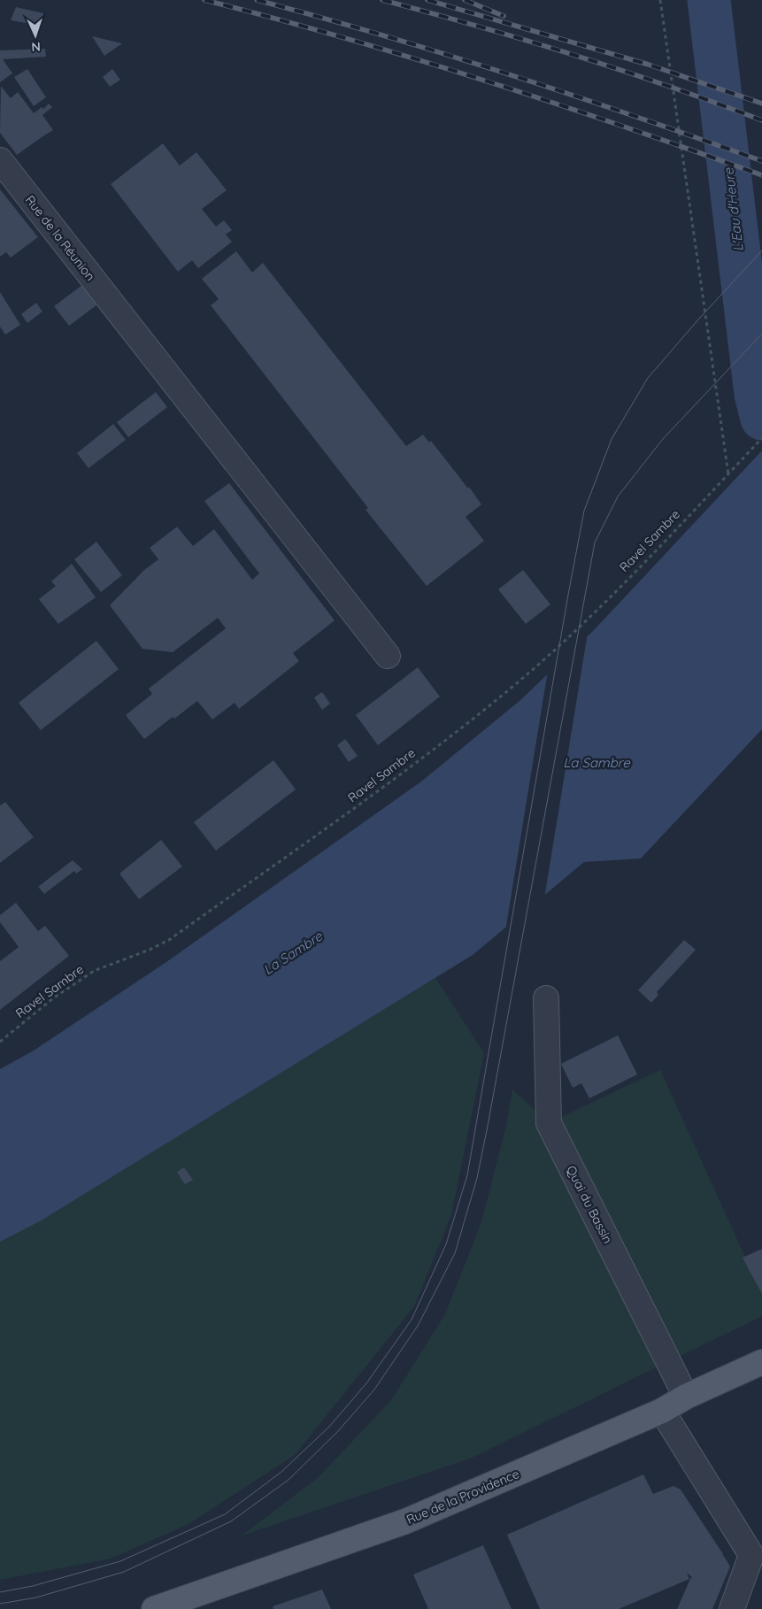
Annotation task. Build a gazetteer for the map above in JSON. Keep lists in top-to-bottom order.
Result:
{
  "streets": {
    "main road": ["Rue de la Providence"],
    "street": ["Rue de la Réunion", "Quai du Bassin"],
    "path": ["Ravel Sambre"]
  },
  "crossings": [
    ["Quai du Bassin", "Rue de la Providence"]
  ],
  "water": ["L'Eau d'Heure", "La Sambre"],
  "north": "bottom"
}
